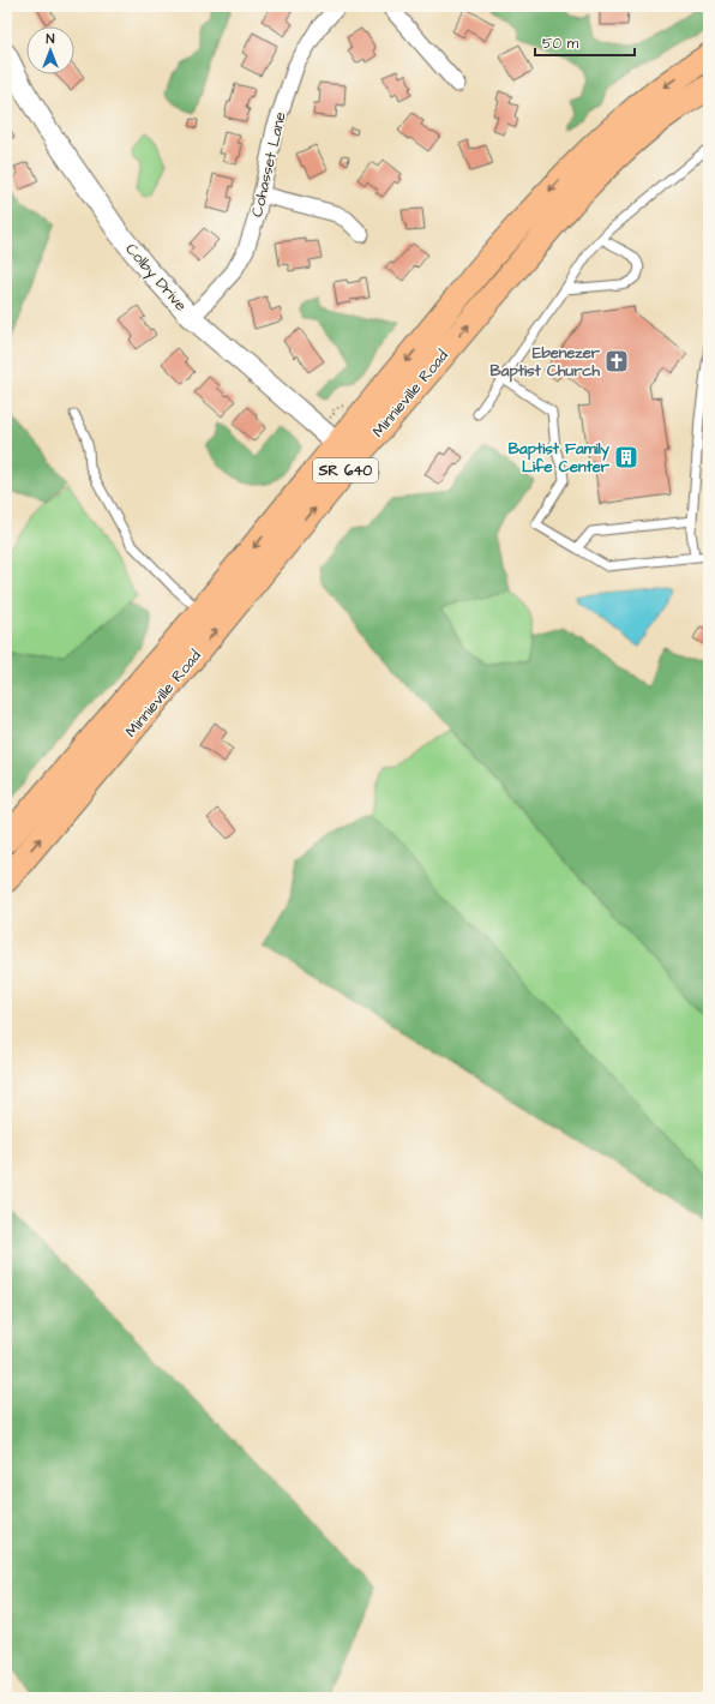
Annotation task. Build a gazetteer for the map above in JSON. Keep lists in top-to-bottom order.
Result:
{
  "streets": {
    "main road": ["Minnieville Road", "SR 640"],
    "street": ["Cohasset Lane", "Colby Drive"]
  },
  "crossings": [
    ["Cohasset Lane", "Colby Drive"],
    ["Colby Drive", "Minnieville Road"]
  ],
  "places": {
    "church": ["Ebenezer Baptist Church"],
    "building": ["Baptist Family Life Center"]
  },
  "scale_bar": "50 m",
  "north": "top"
}
